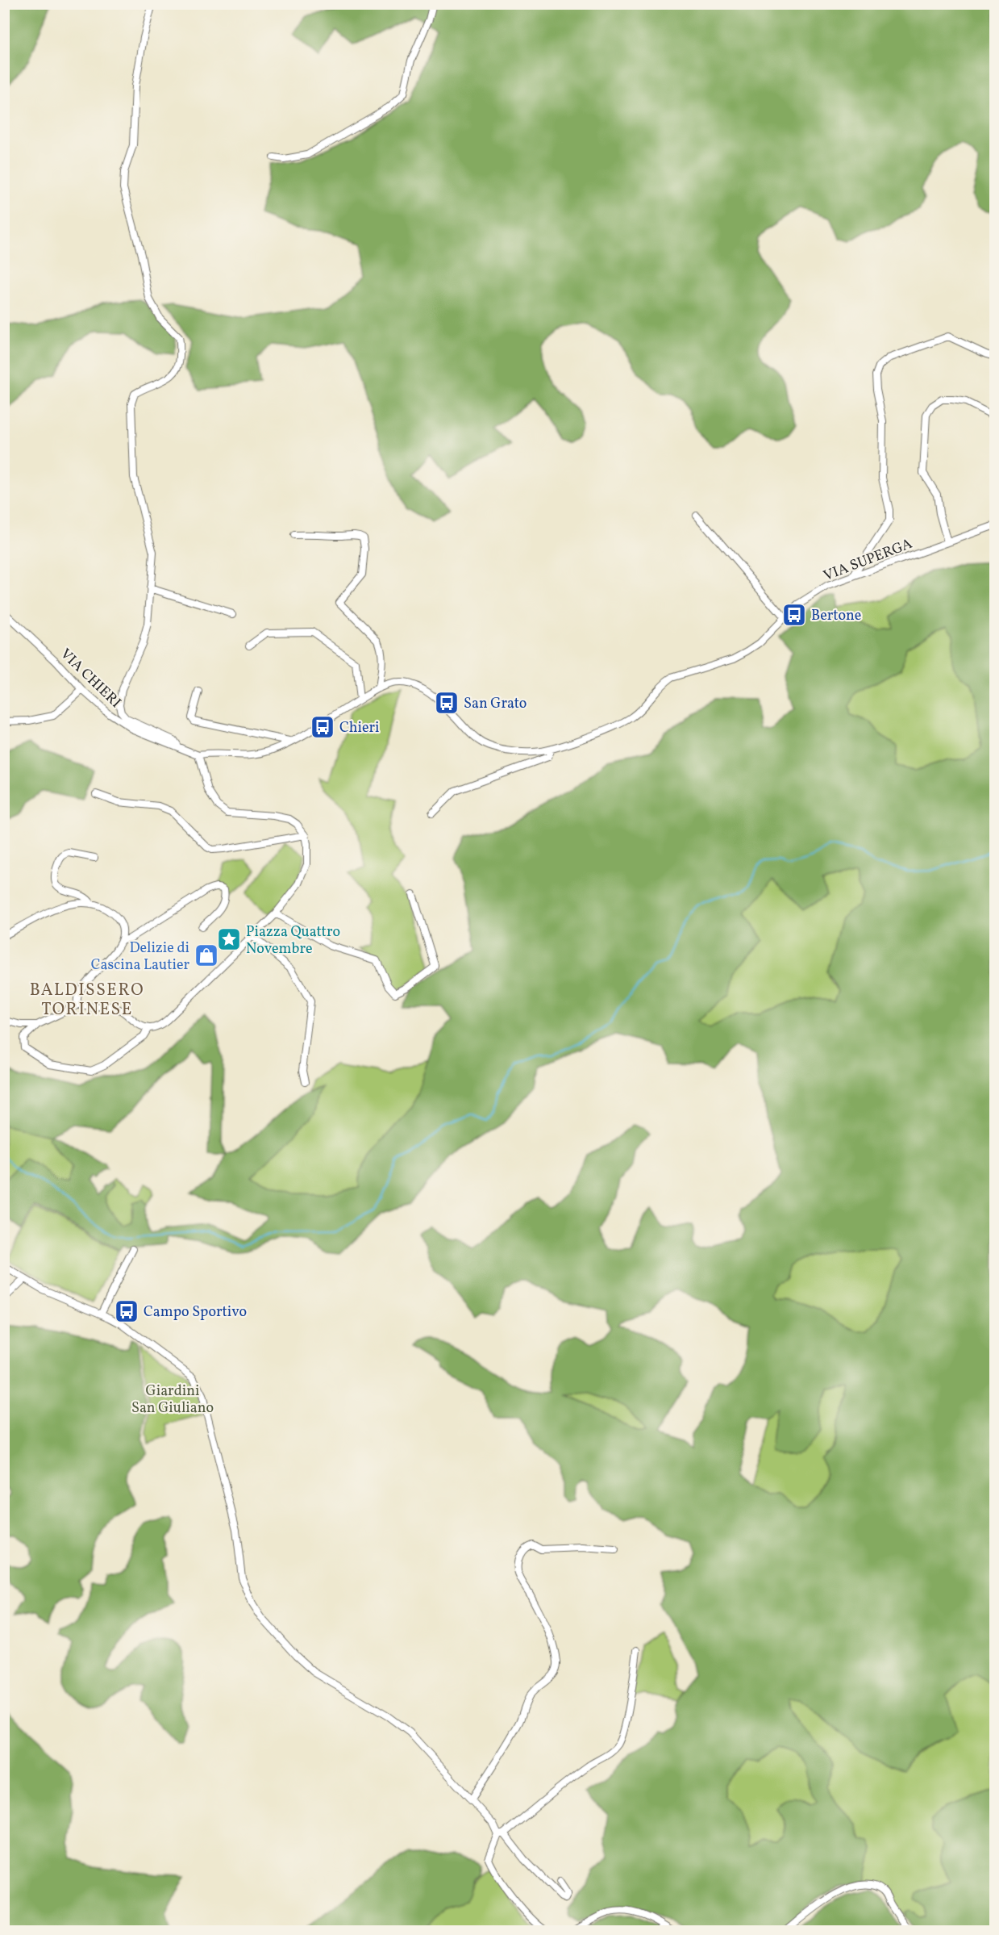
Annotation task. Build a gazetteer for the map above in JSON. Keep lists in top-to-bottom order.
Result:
{
  "streets": {
    "street": ["VIA SUPERGA", "VIA CHIERI"]
  },
  "crossings": [
    ["VIA SUPERGA", "VIA CHIERI"]
  ],
  "districts": ["BALDISSERO TORINESE"],
  "parks": ["Giardini San Giuliano"],
  "places": {
    "bus stop": [
      "Bertone",
      "San Grato",
      "Chieri",
      "Campo Sportivo"
    ],
    "place": ["Piazza Quattro Novembre"],
    "shop": ["Delizie di Cascina Lautier"]
  }
}
